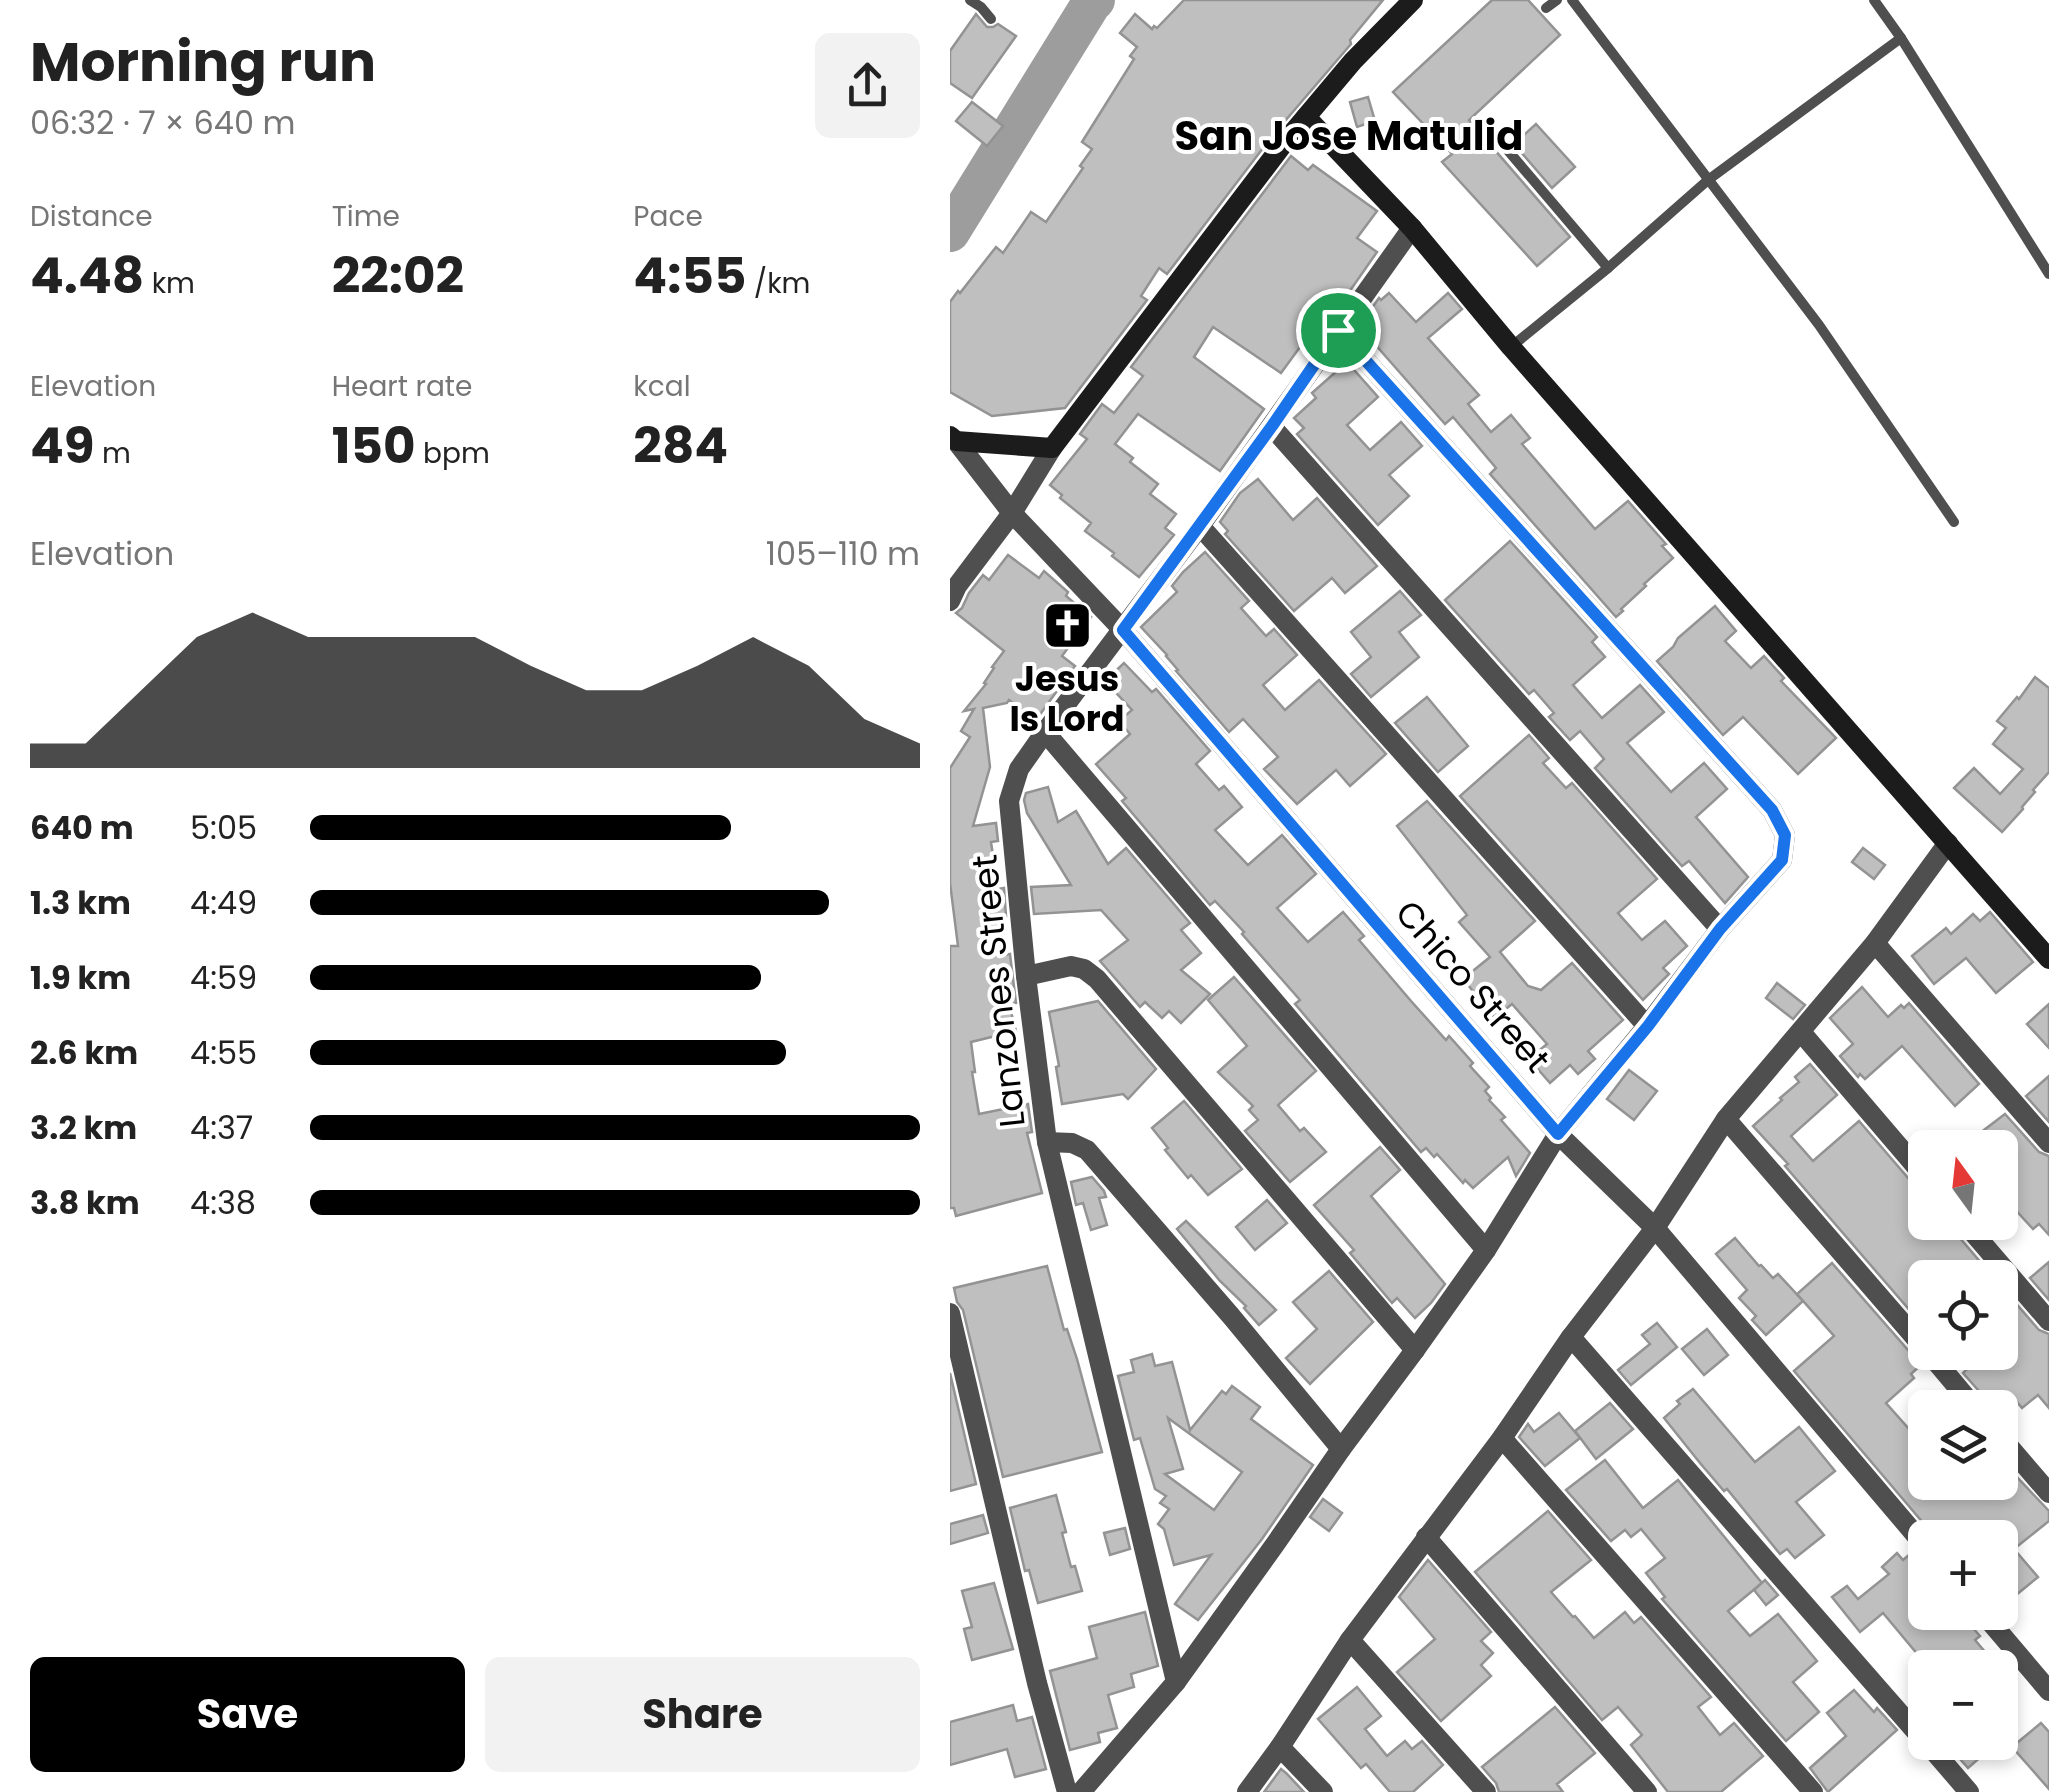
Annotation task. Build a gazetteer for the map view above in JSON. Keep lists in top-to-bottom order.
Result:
{
  "streets": {
    "street": ["Chico Street", "Lanzones Street"]
  },
  "crossings": [
    ["Chico Street", "Lanzones Street"]
  ],
  "districts": ["San Jose Matulid"],
  "places": {
    "church": ["Jesus Is Lord"]
  },
  "north": "top",
  "page": {
    "heading": ["Morning run", "06:32 · 7 × 640 m"],
    "stats": [
      ["Distance", "4.48 km"],
      ["Time", "22:02"],
      ["Pace", "4:55 /km"],
      ["Elevation", "49 m"],
      ["Heart rate", "150 bpm"],
      ["kcal", "284"]
    ],
    "chart": ["Elevation", "105–110 m"],
    "list": [
      {
        "name": "640 m",
        "note": "5:05"
      },
      {
        "name": "1.3 km",
        "note": "4:49"
      },
      {
        "name": "1.9 km",
        "note": "4:59"
      },
      {
        "name": "2.6 km",
        "note": "4:55"
      },
      {
        "name": "3.2 km",
        "note": "4:37"
      },
      {
        "name": "3.8 km",
        "note": "4:38"
      }
    ],
    "map_buttons": ["+", "−"],
    "buttons": ["Save", "Share"]
  }
}
